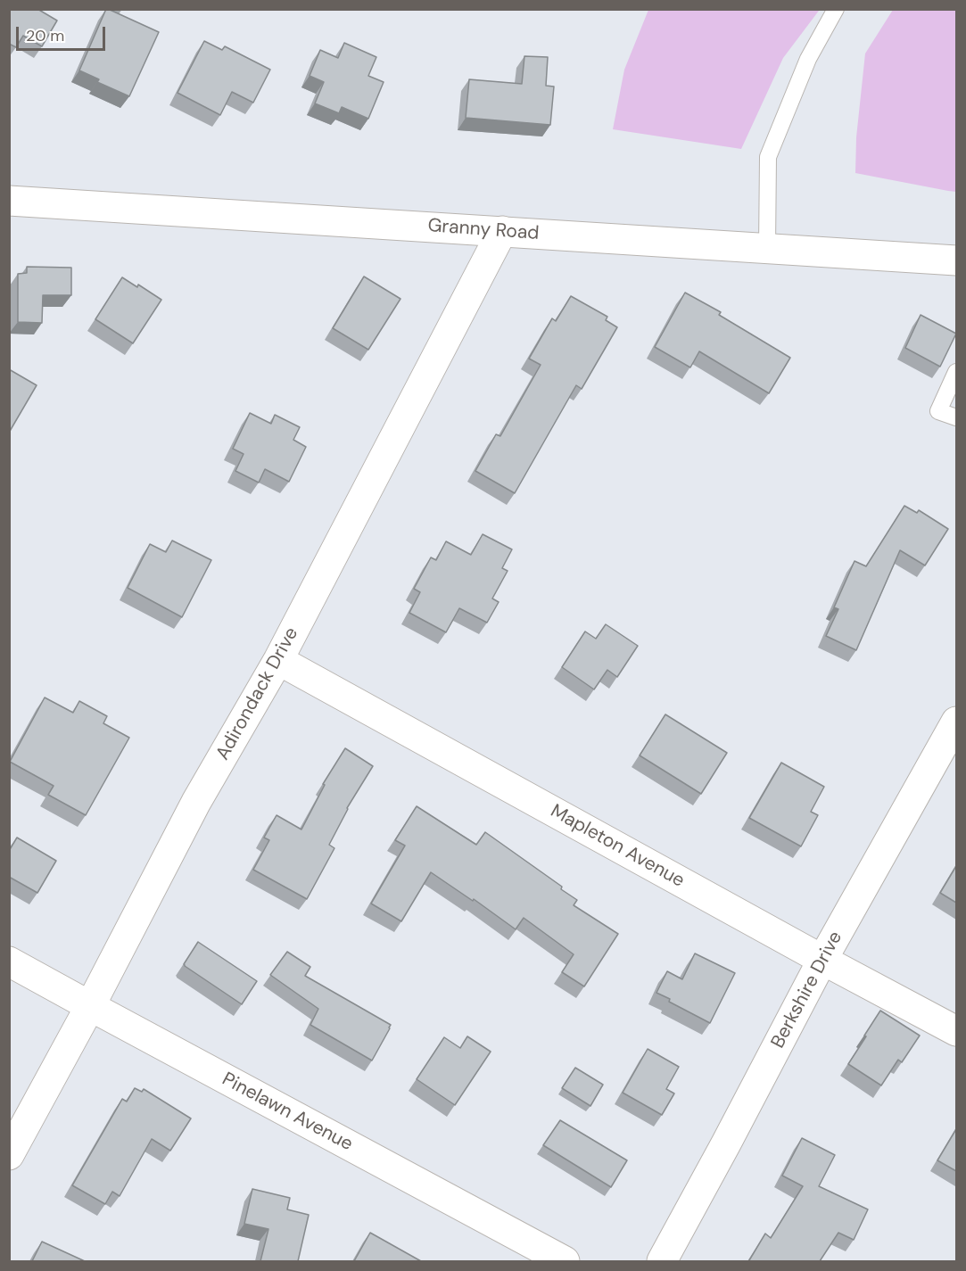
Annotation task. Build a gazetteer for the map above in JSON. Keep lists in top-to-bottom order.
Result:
{
  "streets": {
    "street": [
      "Granny Road",
      "Adirondack Drive",
      "Mapleton Avenue",
      "Berkshire Drive",
      "Pinelawn Avenue"
    ]
  },
  "crossings": [
    ["Granny Road", "Adirondack Drive"],
    ["Adirondack Drive", "Mapleton Avenue"],
    ["Adirondack Drive", "Pinelawn Avenue"],
    ["Mapleton Avenue", "Berkshire Drive"]
  ],
  "scale_bar": "20 m"
}
